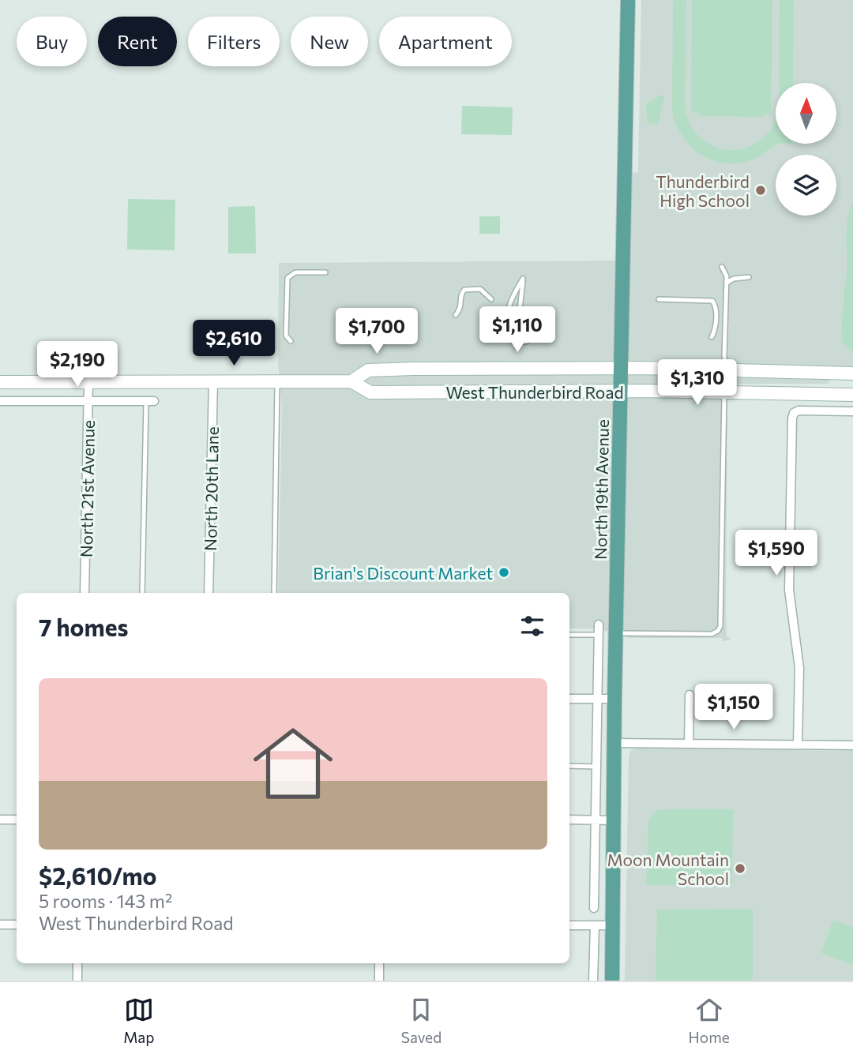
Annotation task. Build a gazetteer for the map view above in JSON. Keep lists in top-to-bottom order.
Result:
{
  "streets": {
    "main road": ["West Thunderbird Road", "North 19th Avenue"],
    "street": ["North 21st Avenue", "North 20th Lane"]
  },
  "crossings": [
    ["West Thunderbird Road", "North 21st Avenue"],
    ["West Thunderbird Road", "North 20th Lane"],
    ["West Thunderbird Road", "North 19th Avenue"]
  ],
  "places": ["Thunderbird High School", "Brian's Discount Market", "Moon Mountain School"],
  "north": "top",
  "page": {
    "chip": [
      "Buy",
      "Rent",
      "Filters",
      "New",
      "Apartment"
    ],
    "price": [
      "$1,110",
      "$1,700",
      "$2,610",
      "$2,190",
      "$1,310",
      "$1,590",
      "$1,150"
    ],
    "heading": "7 homes",
    "list": [
      {
        "name": "$2,610/mo",
        "note": "5 rooms · 143 m² · West Thunderbird Road"
      }
    ],
    "tabs": ["Map", "Saved", "Home"]
  }
}
